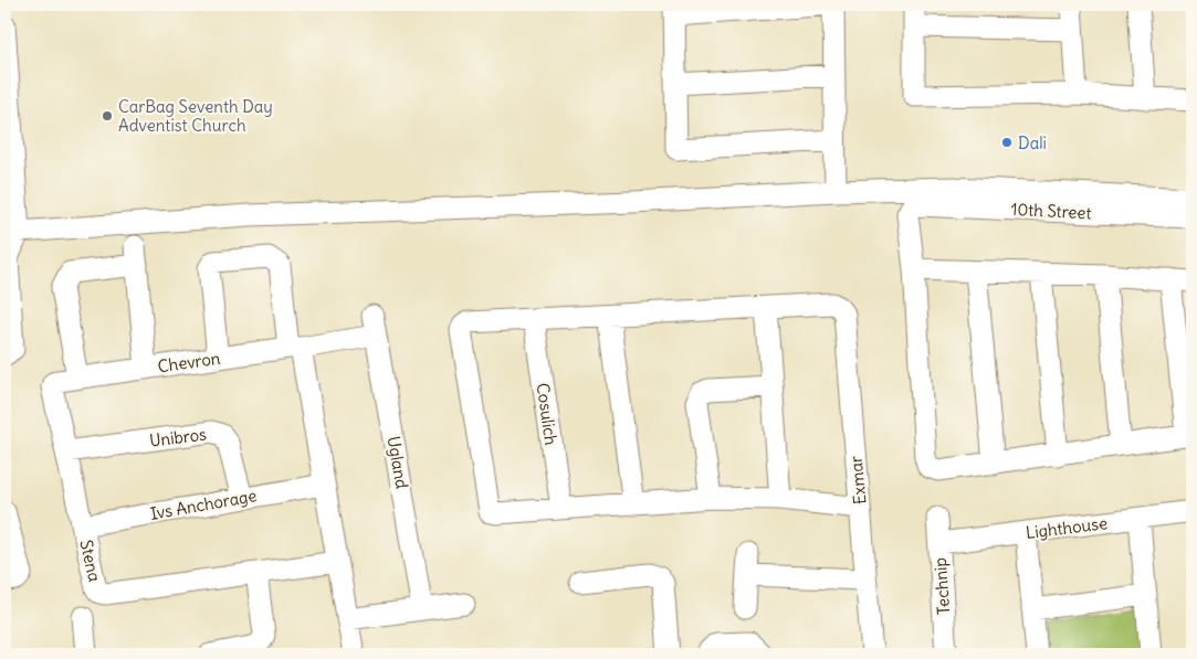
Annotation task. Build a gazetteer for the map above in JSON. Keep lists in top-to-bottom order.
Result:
{
  "streets": {
    "street": [
      "10th Street",
      "Chevron",
      "Cosulich",
      "Unibros",
      "Ugland",
      "Exmar",
      "Ivs Anchorage",
      "Lighthouse",
      "Stena",
      "Technip"
    ]
  },
  "crossings": [
    ["Chevron", "Ugland"],
    ["Chevron", "Stena"],
    ["Unibros", "Ivs Anchorage"],
    ["Unibros", "Stena"],
    ["Ivs Anchorage", "Stena"],
    ["Lighthouse", "Technip"]
  ],
  "places": ["CarBag Seventh Day Adventist Church", "Dali"]
}
